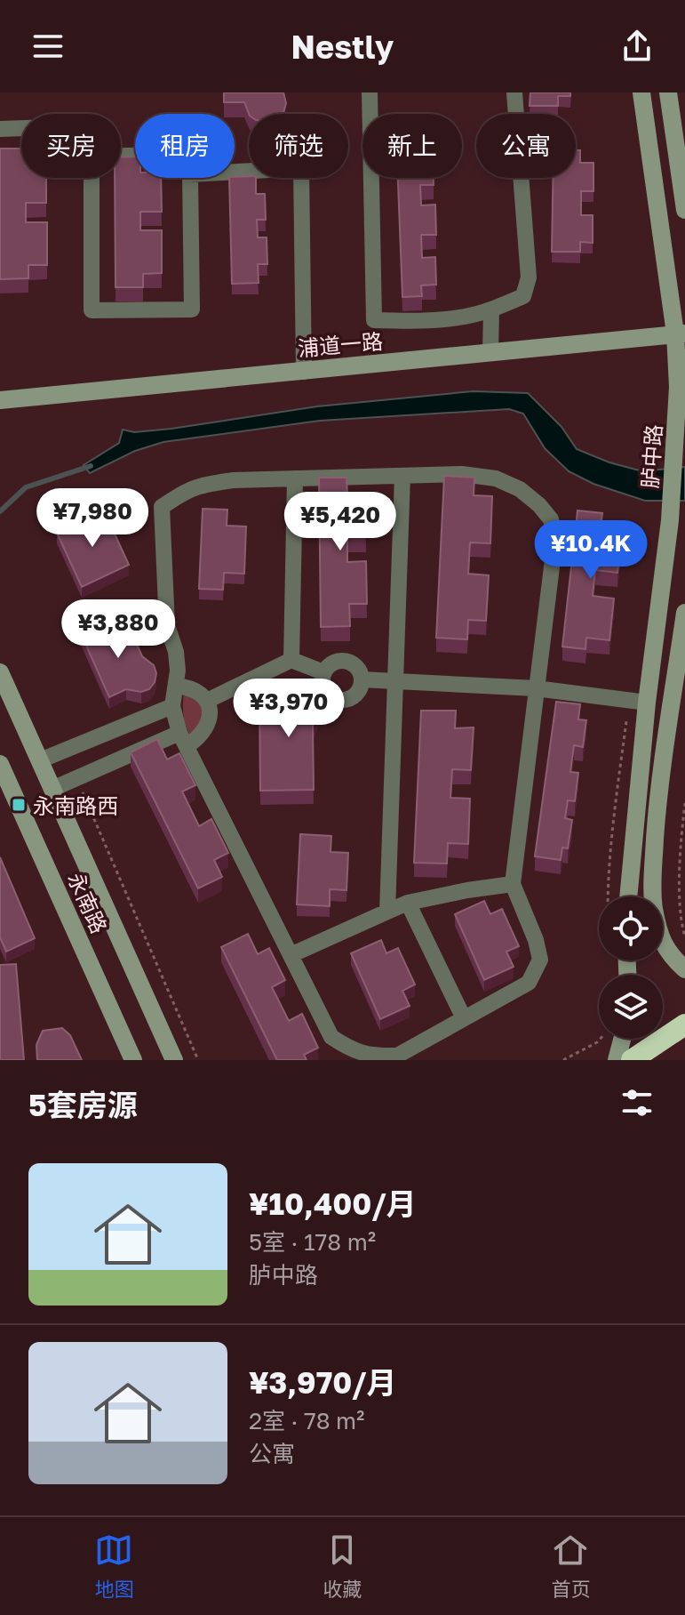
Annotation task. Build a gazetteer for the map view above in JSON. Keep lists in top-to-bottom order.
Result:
{
  "streets": {
    "street": ["浦道一路", "胪中路", "永南路"]
  },
  "crossings": [
    ["浦道一路", "胪中路"]
  ],
  "places": {
    "transit": ["永南路西"]
  },
  "page": {
    "header": "Nestly",
    "chip": [
      "买房",
      "租房",
      "筛选",
      "新上",
      "公寓"
    ],
    "price": [
      "¥7,980",
      "¥5,420",
      "¥10.4K",
      "¥3,880",
      "¥3,970"
    ],
    "heading": "5套房源",
    "list": [
      {
        "name": "¥10,400/月",
        "note": "5室 · 178 m² · 胪中路"
      },
      {
        "name": "¥3,970/月",
        "note": "2室 · 78 m² · 公寓"
      }
    ],
    "tabs": ["地图", "收藏", "首页"]
  }
}
